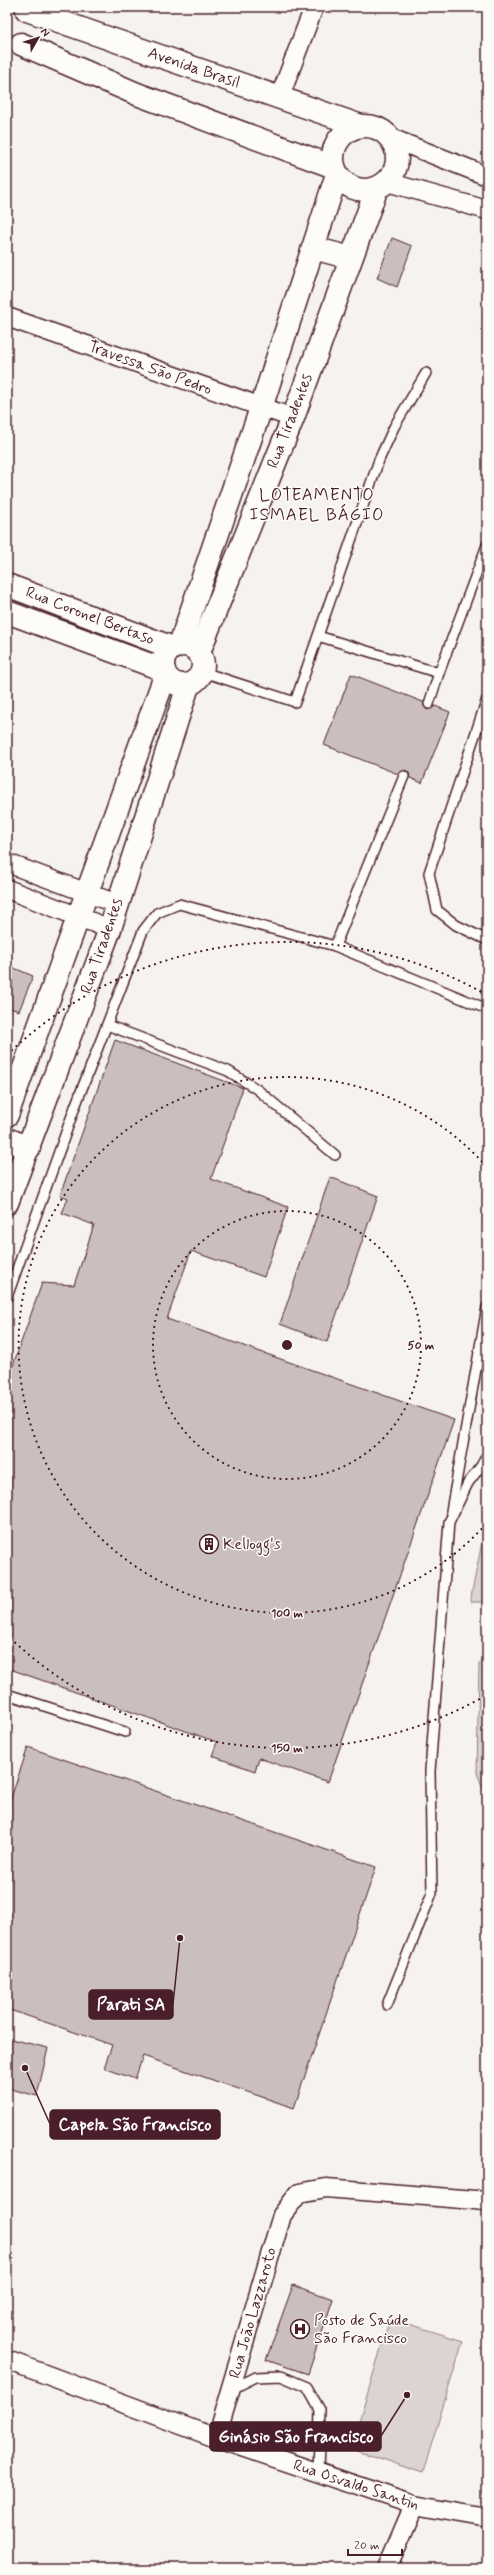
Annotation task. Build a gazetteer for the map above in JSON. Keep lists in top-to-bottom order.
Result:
{
  "streets": {
    "main road": ["Avenida Brasil", "Rua Tiradentes", "Rua Coronel Bertaso"],
    "street": ["Travessa São Pedro", "Rua João Lazzaroto", "Rua Osvaldo Santin"]
  },
  "crossings": [
    ["Avenida Brasil", "Rua Tiradentes"],
    ["Travessa São Pedro", "Rua Tiradentes"],
    ["Rua Tiradentes", "Rua Coronel Bertaso"],
    ["Rua João Lazzaroto", "Rua Osvaldo Santin"]
  ],
  "districts": ["LOTEAMENTO ISMAEL BÁGIO"],
  "places": {
    "building": ["Kellogg's"],
    "other": ["Parati SA", "Capela São Francisco", "Ginásio São Francisco"],
    "hospital": ["Posto de Saúde São Francisco"]
  },
  "scale_bar": "20 m",
  "north": "top right",
  "rings": ["50 m", "100 m", "150 m"]
}
